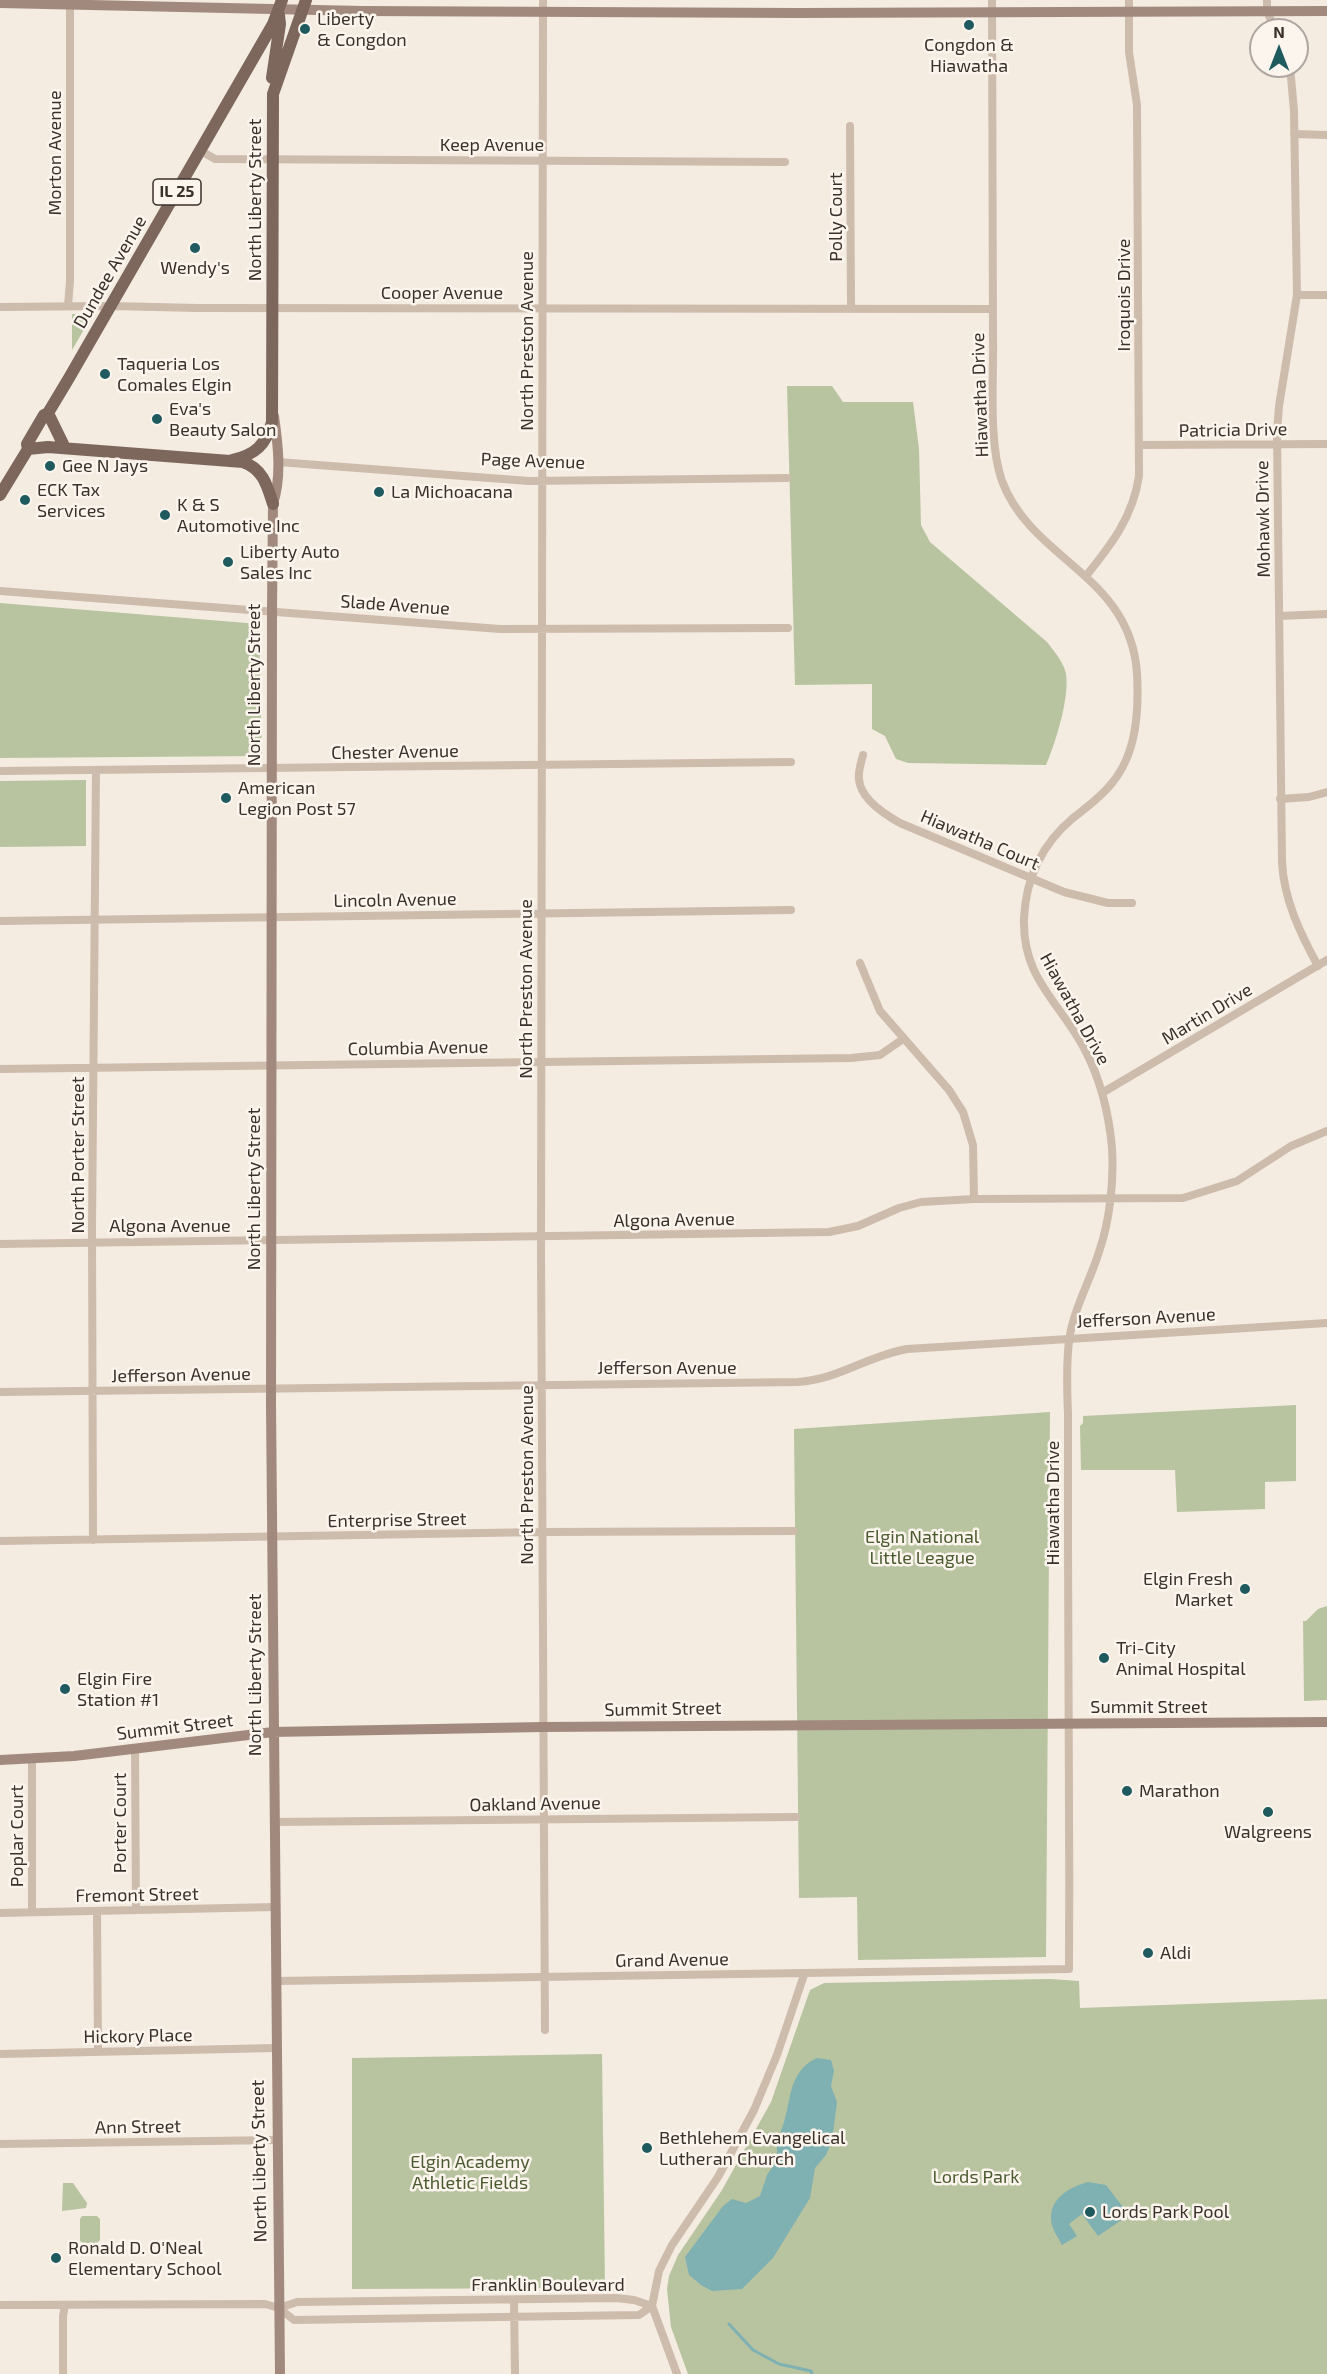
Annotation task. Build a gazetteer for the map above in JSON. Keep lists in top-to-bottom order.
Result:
{
  "streets": {
    "main road": [
      "IL 25",
      "North Liberty Street",
      "Dundee Avenue",
      "Summit Street"
    ],
    "street": [
      "Keep Avenue",
      "Morton Avenue",
      "Polly Court",
      "Cooper Avenue",
      "Iroquois Drive",
      "North Preston Avenue",
      "Hiawatha Drive",
      "Patricia Drive",
      "Page Avenue",
      "Mohawk Drive",
      "Slade Avenue",
      "Chester Avenue",
      "Hiawatha Court",
      "Lincoln Avenue",
      "Martin Drive",
      "Columbia Avenue",
      "North Porter Street",
      "Algona Avenue",
      "Jefferson Avenue",
      "Enterprise Street",
      "Oakland Avenue",
      "Porter Court",
      "Poplar Court",
      "Fremont Street",
      "Grand Avenue",
      "Hickory Place",
      "Ann Street",
      "Franklin Boulevard"
    ]
  },
  "crossings": [
    ["Keep Avenue", "North Liberty Street"],
    ["Keep Avenue", "Dundee Avenue"],
    ["Keep Avenue", "North Preston Avenue"],
    ["Morton Avenue", "Cooper Avenue"],
    ["North Liberty Street", "Cooper Avenue"],
    ["North Liberty Street", "Page Avenue"],
    ["North Liberty Street", "Slade Avenue"],
    ["North Liberty Street", "Chester Avenue"],
    ["North Liberty Street", "Lincoln Avenue"],
    ["North Liberty Street", "Columbia Avenue"],
    ["North Liberty Street", "Algona Avenue"],
    ["North Liberty Street", "Jefferson Avenue"],
    ["North Liberty Street", "Enterprise Street"],
    ["North Liberty Street", "Summit Street"],
    ["North Liberty Street", "Oakland Avenue"],
    ["North Liberty Street", "Fremont Street"],
    ["North Liberty Street", "Grand Avenue"],
    ["North Liberty Street", "Hickory Place"],
    ["North Liberty Street", "Ann Street"],
    ["North Liberty Street", "Franklin Boulevard"],
    ["Polly Court", "Cooper Avenue"],
    ["Dundee Avenue", "Cooper Avenue"],
    ["Cooper Avenue", "North Preston Avenue"],
    ["Cooper Avenue", "Hiawatha Drive"],
    ["Iroquois Drive", "Hiawatha Drive"],
    ["Iroquois Drive", "Patricia Drive"],
    ["North Preston Avenue", "Page Avenue"],
    ["North Preston Avenue", "Slade Avenue"],
    ["North Preston Avenue", "Chester Avenue"],
    ["North Preston Avenue", "Lincoln Avenue"],
    ["North Preston Avenue", "Columbia Avenue"],
    ["North Preston Avenue", "Algona Avenue"],
    ["North Preston Avenue", "Jefferson Avenue"],
    ["North Preston Avenue", "Enterprise Street"],
    ["North Preston Avenue", "Summit Street"],
    ["North Preston Avenue", "Oakland Avenue"],
    ["North Preston Avenue", "Grand Avenue"],
    ["Hiawatha Drive", "Hiawatha Court"],
    ["Hiawatha Drive", "Martin Drive"],
    ["Hiawatha Drive", "Algona Avenue"],
    ["Hiawatha Drive", "Jefferson Avenue"],
    ["Hiawatha Drive", "Summit Street"],
    ["Hiawatha Drive", "Grand Avenue"],
    ["Patricia Drive", "Mohawk Drive"],
    ["Mohawk Drive", "Martin Drive"],
    ["Chester Avenue", "North Porter Street"],
    ["Lincoln Avenue", "North Porter Street"],
    ["Columbia Avenue", "North Porter Street"],
    ["North Porter Street", "Algona Avenue"],
    ["North Porter Street", "Jefferson Avenue"],
    ["North Porter Street", "Enterprise Street"],
    ["Summit Street", "Porter Court"],
    ["Summit Street", "Poplar Court"],
    ["Porter Court", "Fremont Street"],
    ["Poplar Court", "Fremont Street"]
  ],
  "parks": ["Elgin National Little League", "Elgin Academy Athletic Fields", "Lords Park"],
  "places": [
    "Congdon & Hiawatha",
    "Liberty & Congdon",
    "Wendy's",
    "Taqueria Los Comales Elgin",
    "Eva's Beauty Salon",
    "Gee N Jays",
    "La Michoacana",
    "ECK Tax Services",
    "K & S Automotive Inc",
    "Liberty Auto Sales Inc",
    "American Legion Post 57",
    "Elgin Fresh Market",
    "Tri-City Animal Hospital",
    "Elgin Fire Station #1",
    "Marathon",
    "Walgreens",
    "Aldi",
    "Bethlehem Evangelical Lutheran Church",
    "Lords Park Pool",
    "Ronald D. O'Neal Elementary School"
  ],
  "north": "top"
}
